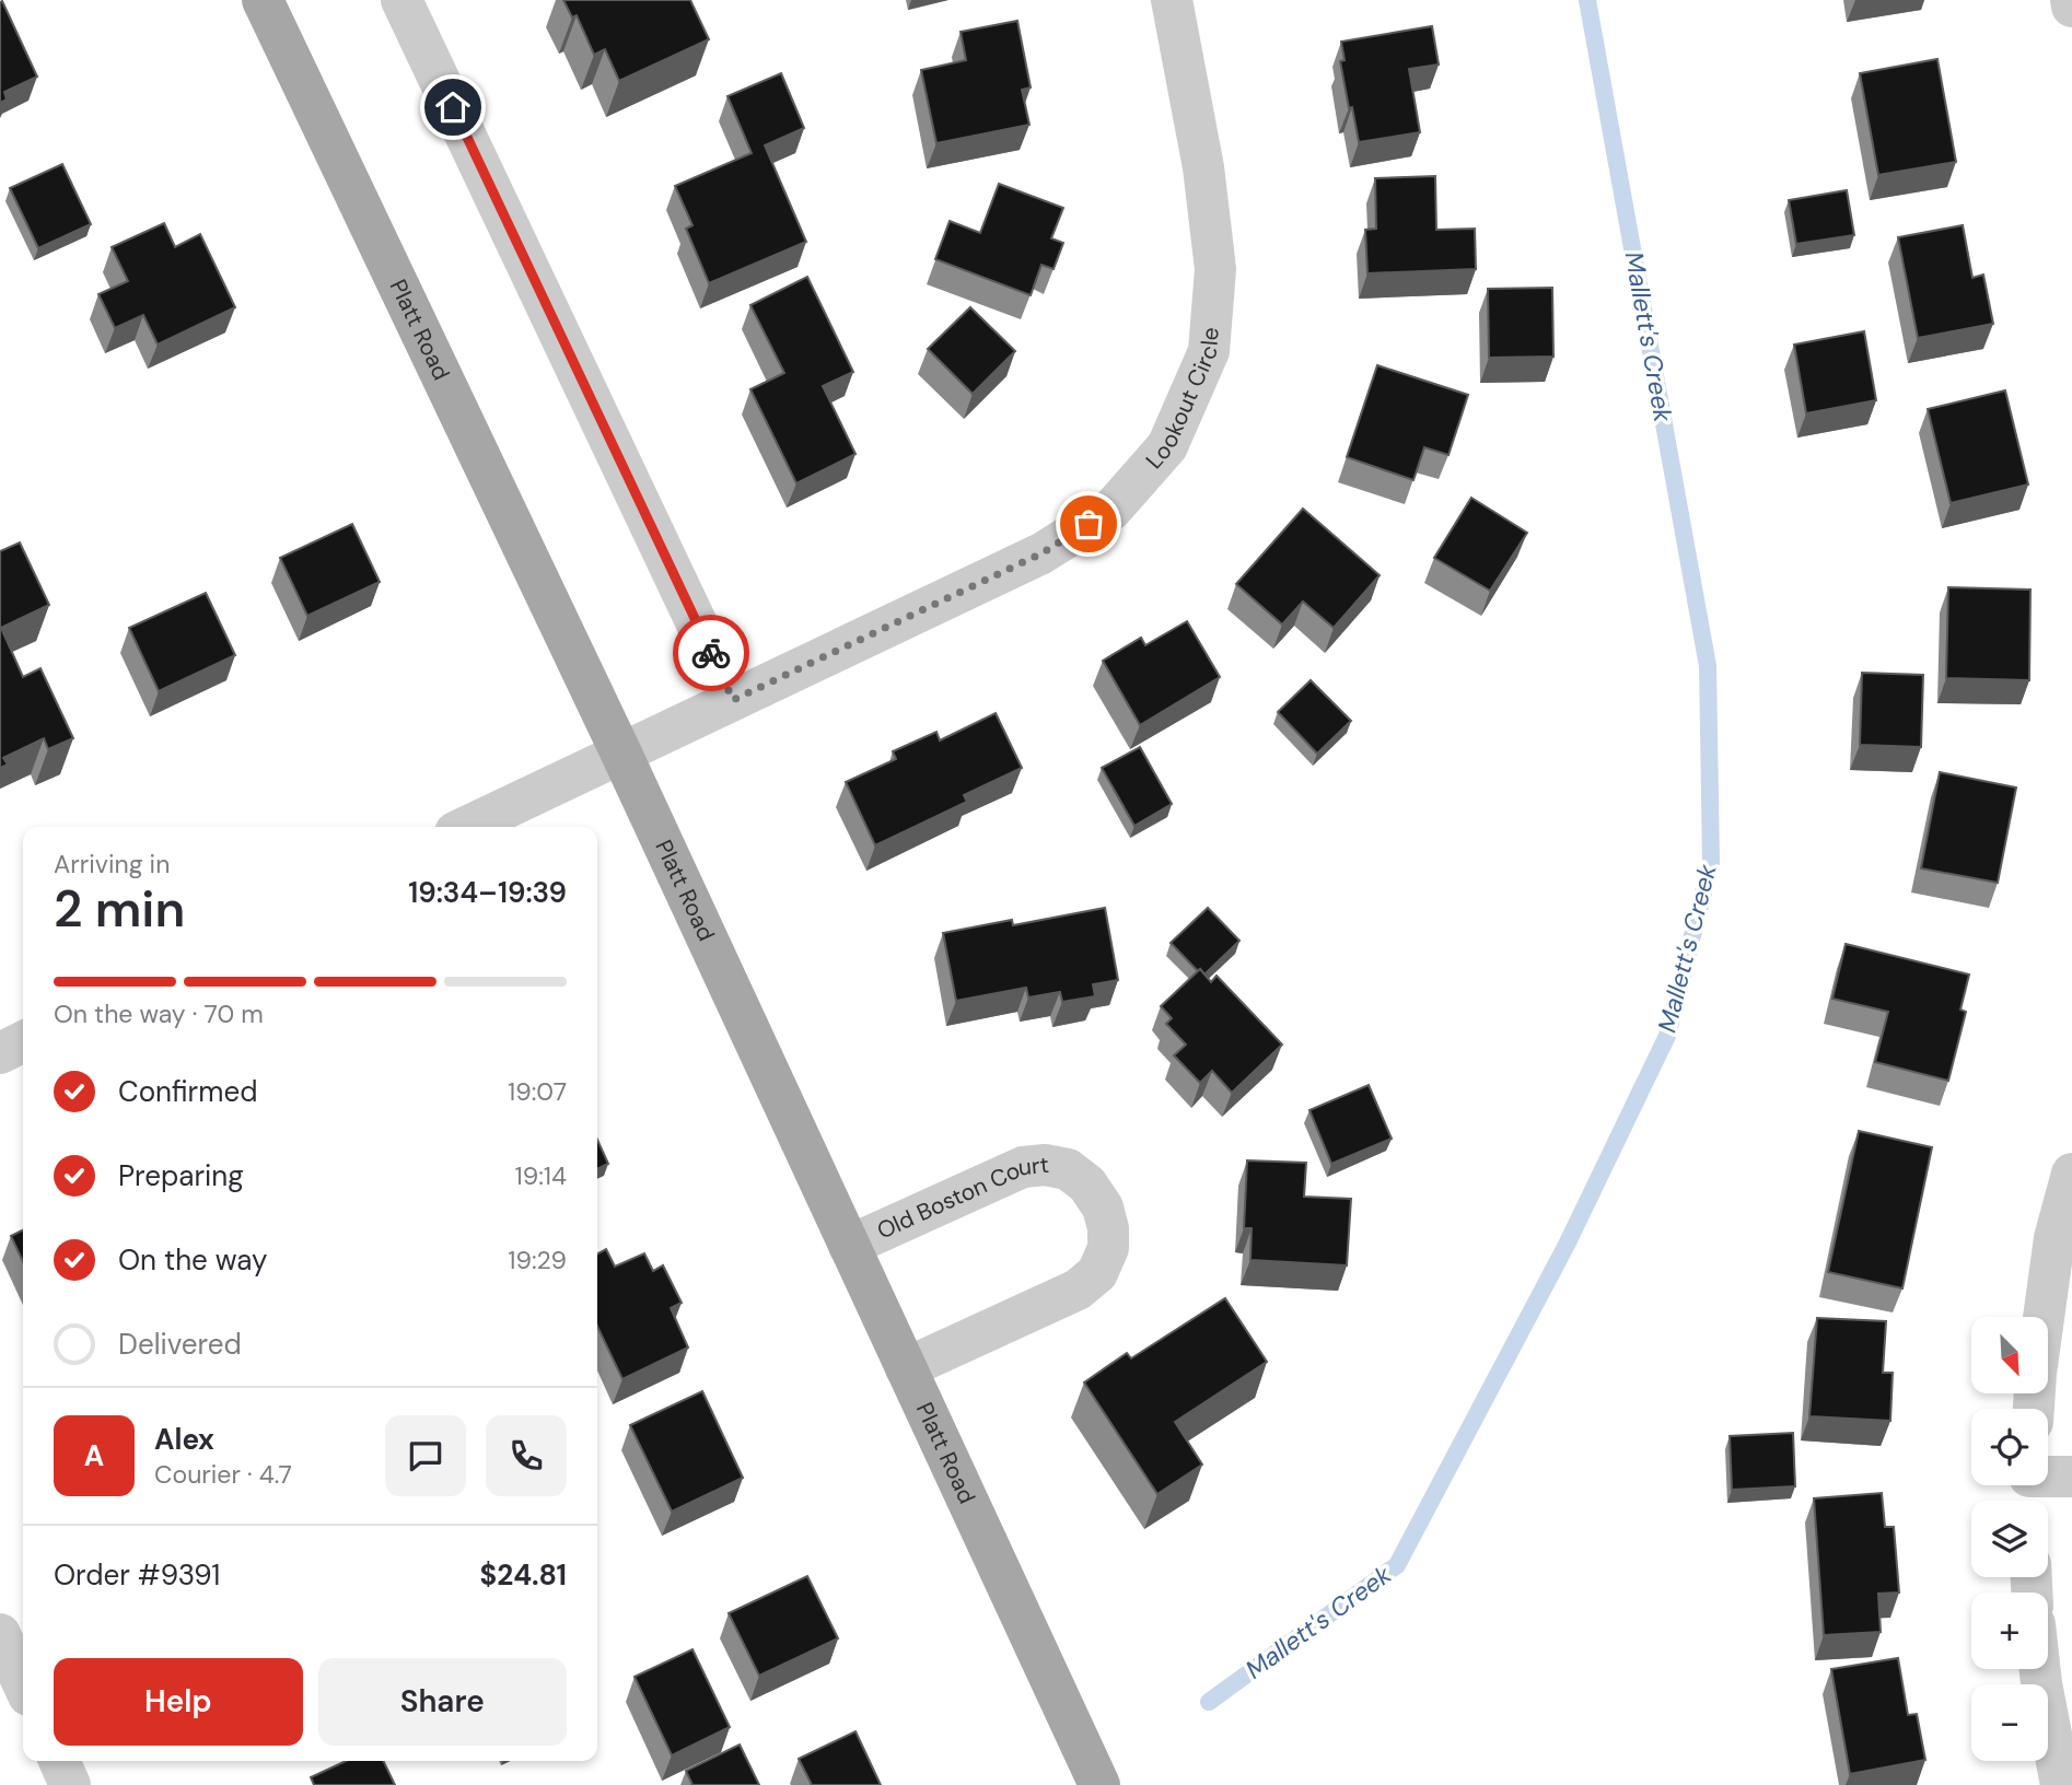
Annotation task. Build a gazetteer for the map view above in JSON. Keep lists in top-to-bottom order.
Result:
{
  "streets": {
    "main road": ["Platt Road"],
    "street": ["Lookout Circle", "Old Boston Court"]
  },
  "crossings": [
    ["Platt Road", "Lookout Circle"],
    ["Platt Road", "Old Boston Court"]
  ],
  "water": ["Mallett's Creek"],
  "north": "bottom right",
  "page": {
    "heading": ["2 min", "Arriving in", "19:34–19:39"],
    "panel": [
      "Alex",
      "Courier · 4.7",
      "Order #9391",
      "$24.81"
    ],
    "bar": "On the way · 70 m",
    "list": [
      ["Confirmed", "19:07"],
      ["Preparing", "19:14"],
      ["On the way", "19:29"],
      "Delivered"
    ],
    "map_buttons": ["+", "−"],
    "round": "A",
    "buttons": ["Help", "Share"]
  }
}
